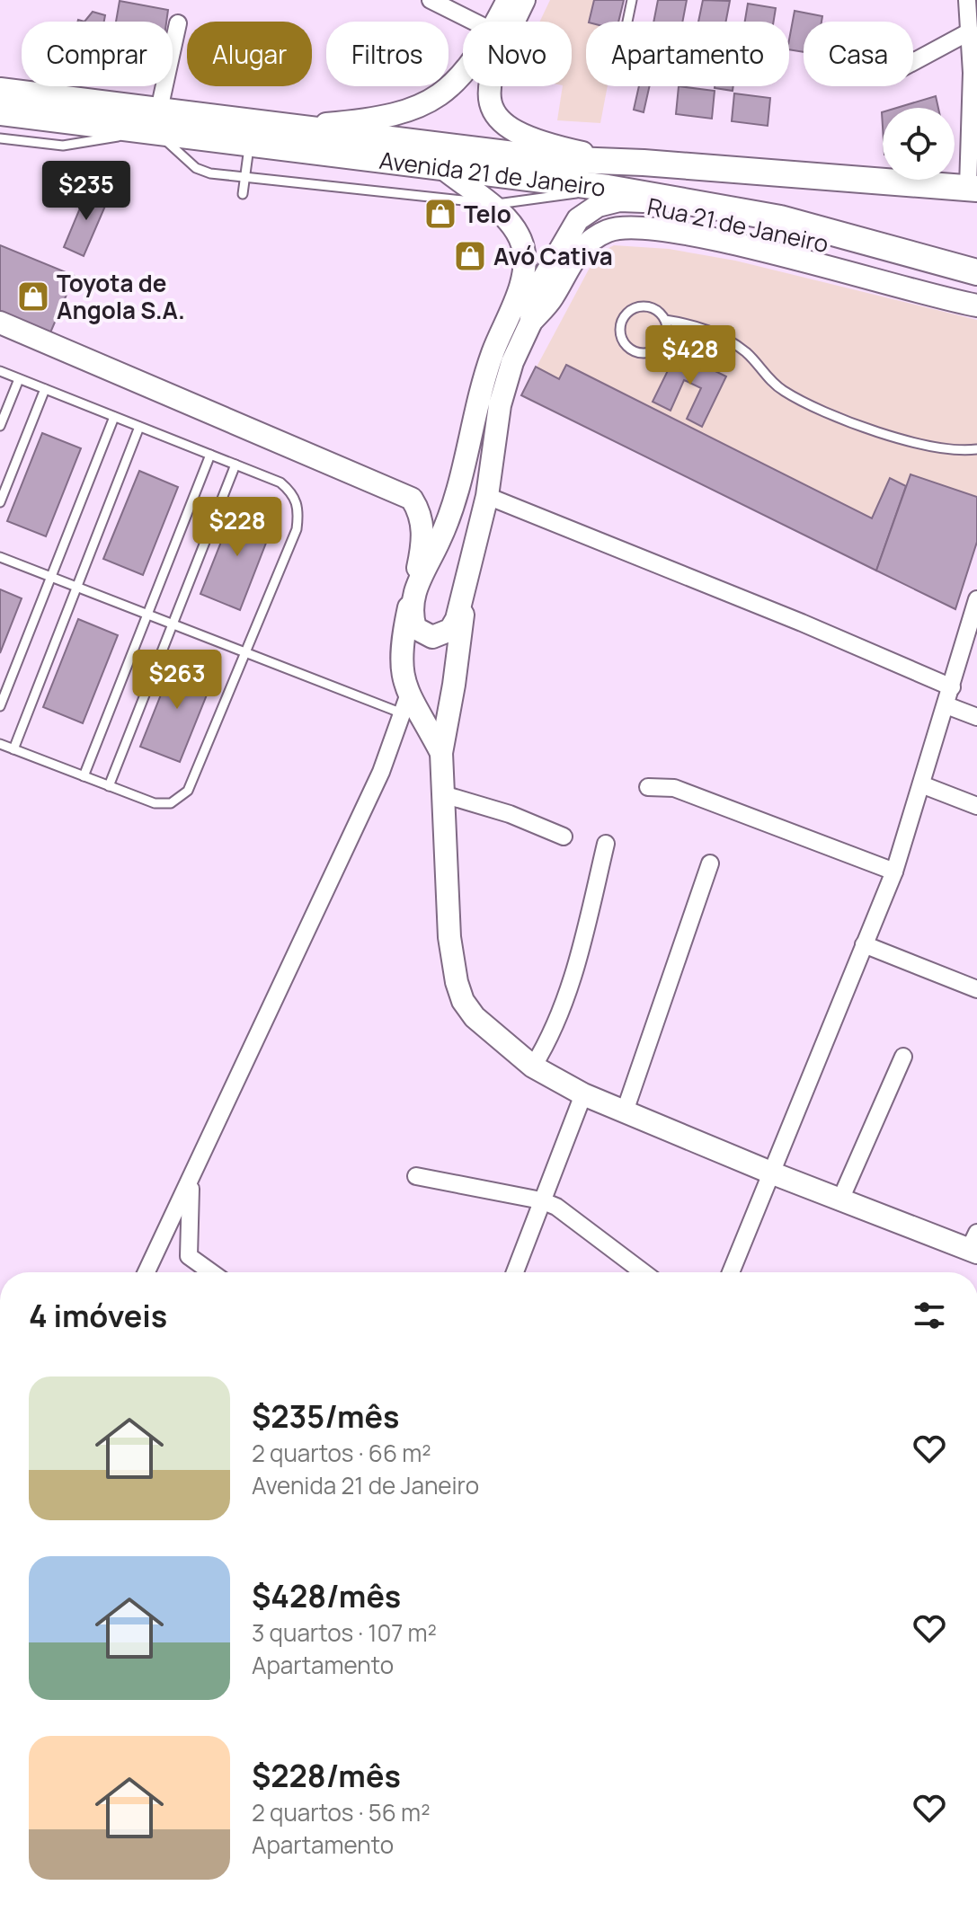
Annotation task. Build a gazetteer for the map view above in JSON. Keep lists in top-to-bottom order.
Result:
{
  "streets": {
    "main road": ["Avenida 21 de Janeiro"],
    "street": ["Rua 21 de Janeiro"]
  },
  "places": {
    "shop": ["Telo", "Avó Cativa", "Toyota de Angola S.A."]
  },
  "page": {
    "chip": [
      "Comprar",
      "Alugar",
      "Filtros",
      "Novo",
      "Apartamento",
      "Casa"
    ],
    "price": [
      "$235",
      "$428",
      "$228",
      "$263"
    ],
    "heading": "4 imóveis",
    "list": [
      {
        "name": "$235/mês",
        "note": "2 quartos · 66 m² · Avenida 21 de Janeiro"
      },
      {
        "name": "$428/mês",
        "note": "3 quartos · 107 m² · Apartamento"
      },
      {
        "name": "$228/mês",
        "note": "2 quartos · 56 m² · Apartamento"
      }
    ]
  }
}
